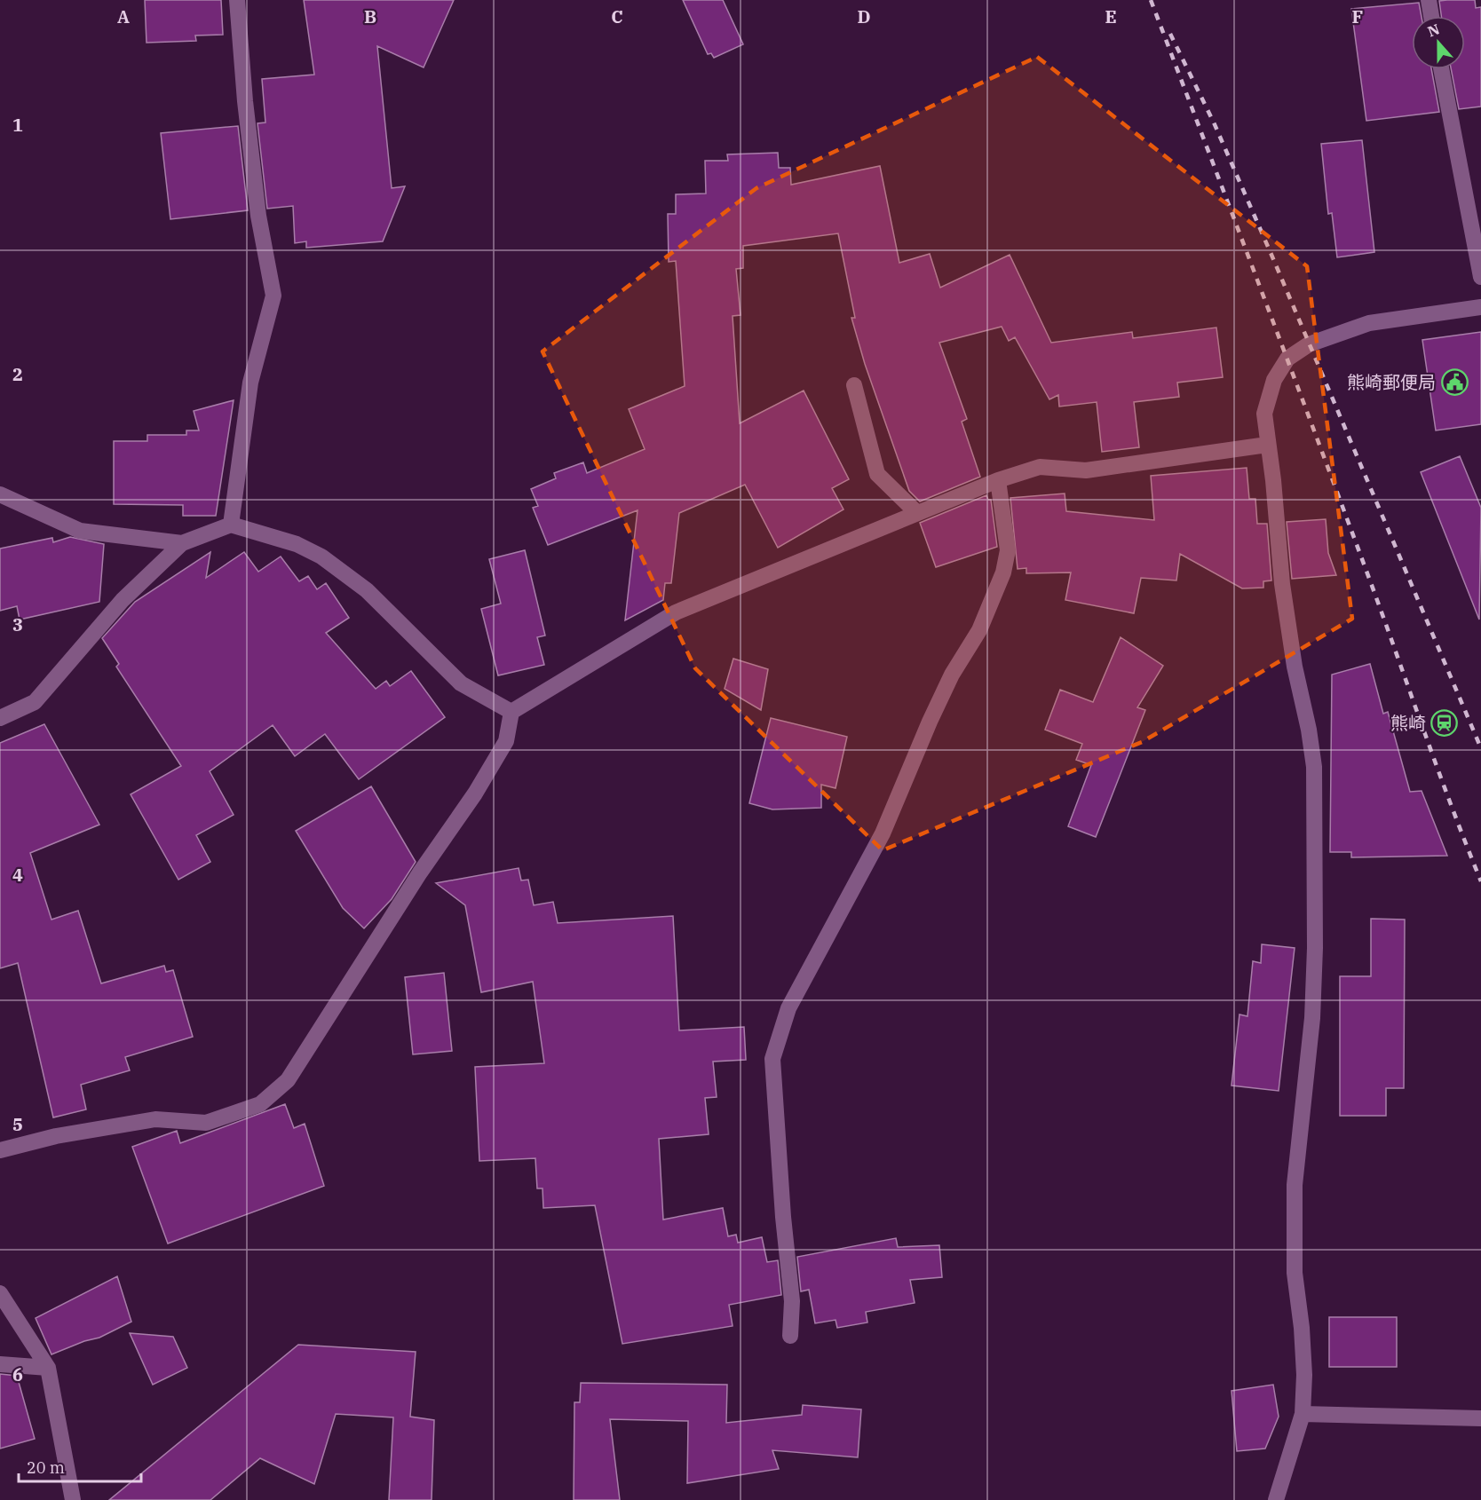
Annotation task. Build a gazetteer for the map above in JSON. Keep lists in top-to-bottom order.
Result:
{
  "places": {
    "public building": ["熊崎郵便局"],
    "station": ["熊崎"]
  },
  "scale_bar": "20 m",
  "north": "top",
  "grid": {
    "columns": [
      "A",
      "B",
      "C",
      "D",
      "E",
      "F"
    ],
    "rows": [
      "1",
      "2",
      "3",
      "4",
      "5",
      "6"
    ]
  }
}
